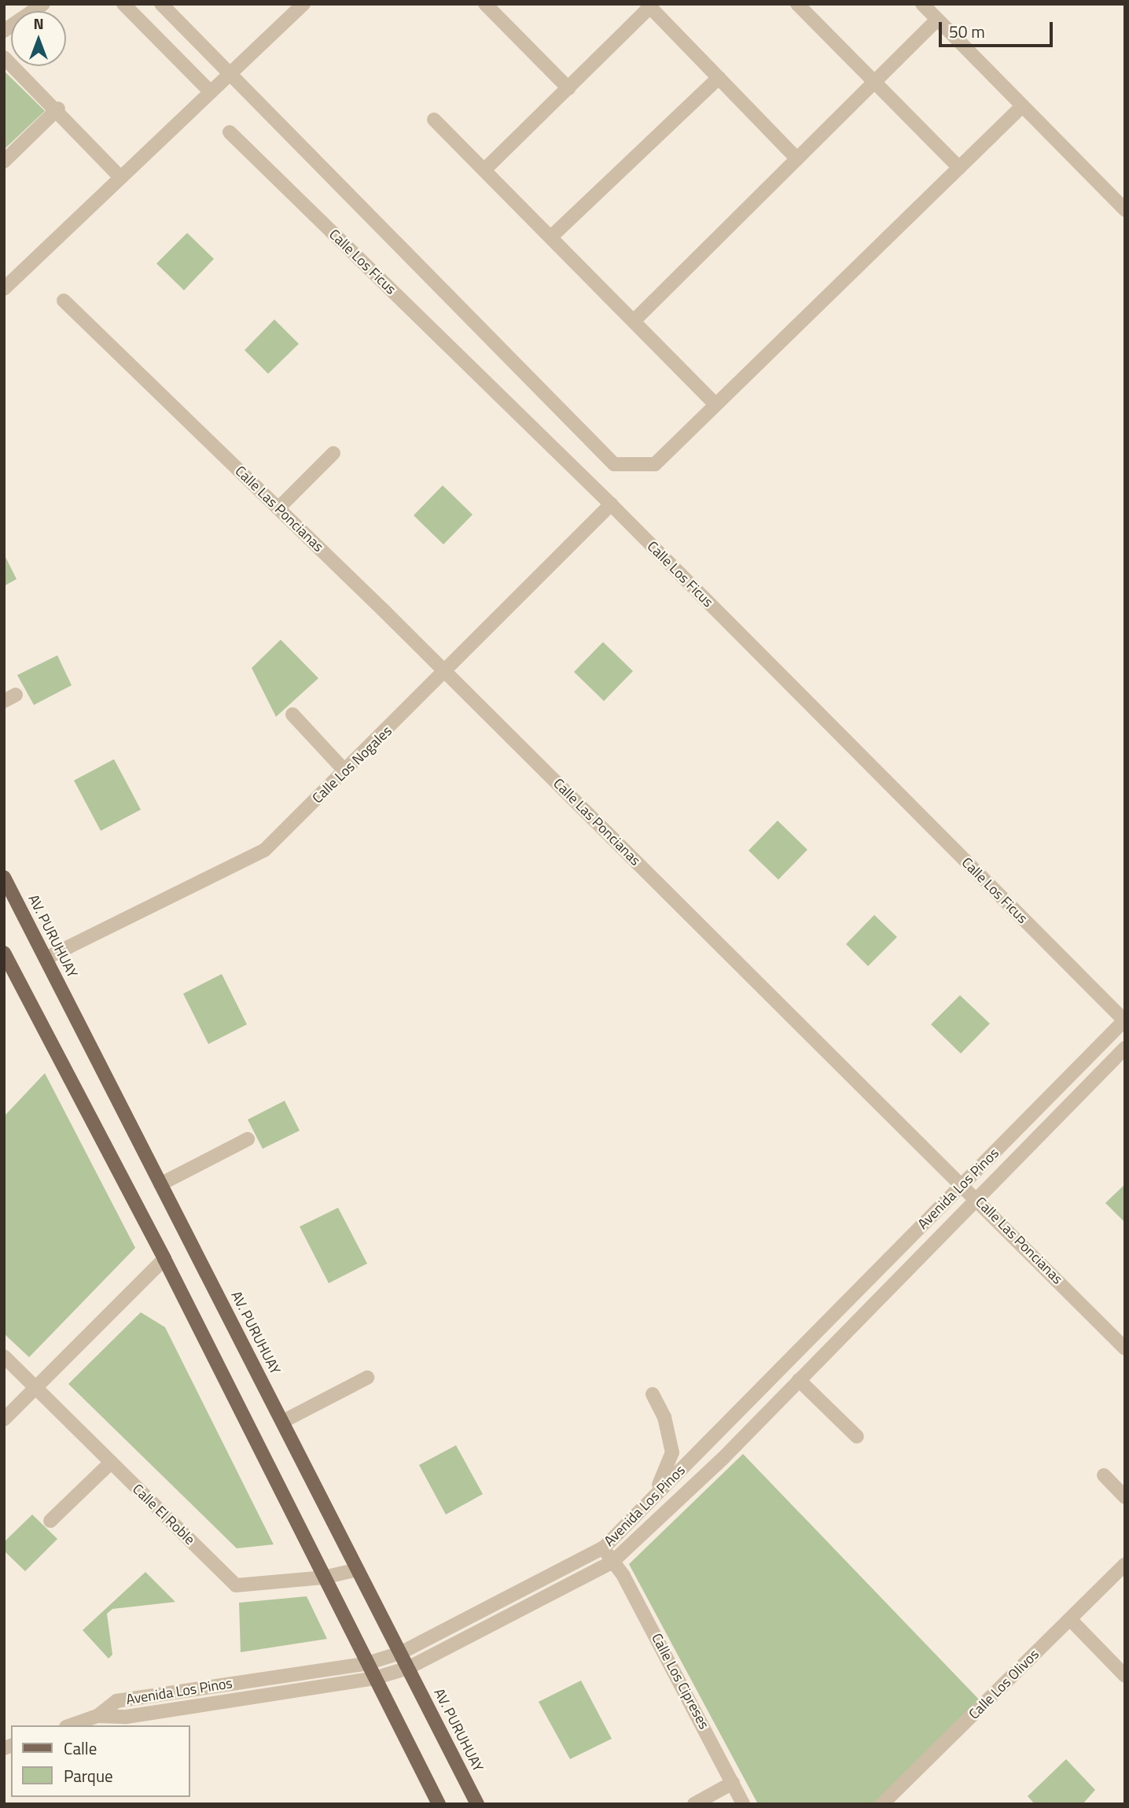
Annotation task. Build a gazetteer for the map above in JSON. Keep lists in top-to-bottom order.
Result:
{
  "streets": {
    "main road": ["AV. PURUHUAY"],
    "street": [
      "Calle Los Ficus",
      "Calle Las Poncianas",
      "Calle Los Nogales",
      "Avenida Los Pinos",
      "Calle El Roble",
      "Calle Los Cipreses",
      "Calle Los Olivos"
    ]
  },
  "crossings": [
    ["Calle Los Ficus", "Calle Los Nogales"],
    ["Calle Los Ficus", "Avenida Los Pinos"],
    ["Calle Las Poncianas", "Calle Los Nogales"],
    ["Calle Las Poncianas", "Avenida Los Pinos"],
    ["Calle Los Nogales", "AV. PURUHUAY"],
    ["AV. PURUHUAY", "Avenida Los Pinos"],
    ["AV. PURUHUAY", "Calle El Roble"],
    ["Avenida Los Pinos", "Calle Los Cipreses"]
  ],
  "legend": ["Calle", "Parque"],
  "scale_bar": "50 m",
  "north": "top"
}
